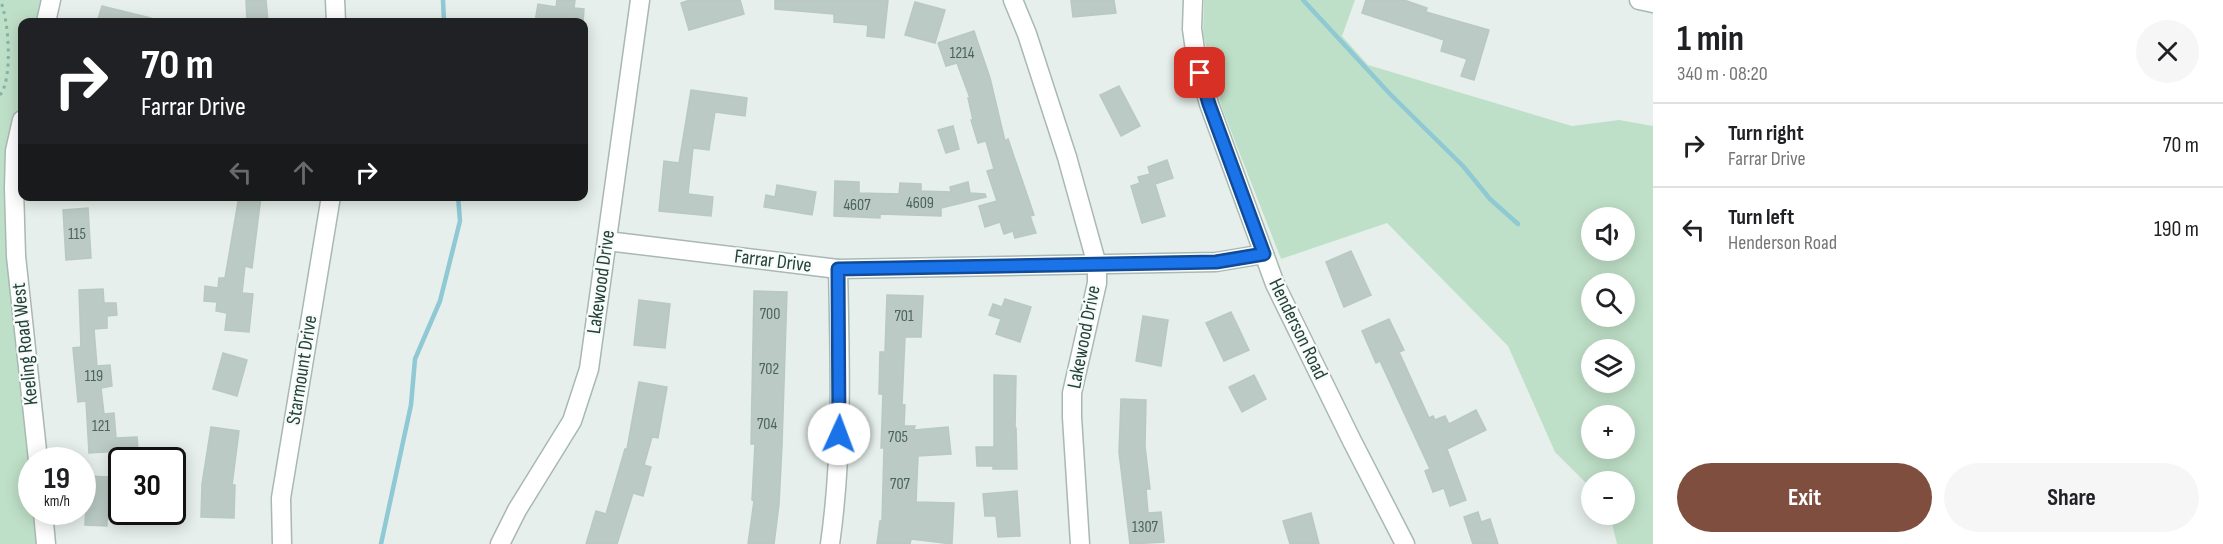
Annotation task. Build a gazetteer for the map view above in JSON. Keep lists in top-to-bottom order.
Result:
{
  "streets": {
    "street": [
      "Farrar Drive",
      "Lakewood Drive",
      "Henderson Road",
      "Keeling Road West",
      "Starmount Drive"
    ]
  },
  "crossings": [
    ["Farrar Drive", "Lakewood Drive"],
    ["Farrar Drive", "Henderson Road"]
  ],
  "house_numbers": [
    "1214",
    "4609",
    "4607",
    "115",
    "700",
    "701",
    "702",
    "119",
    "704",
    "121",
    "705",
    "707",
    "1307"
  ],
  "page": {
    "heading": ["1 min", "340 m · 08:20"],
    "turn": ["70 m", "Farrar Drive"],
    "list": [
      {
        "name": "Turn right",
        "note": "Farrar Drive",
        "value": "70 m"
      },
      {
        "name": "Turn left",
        "note": "Henderson Road",
        "value": "190 m"
      }
    ],
    "map_buttons": ["+", "−"],
    "speed": "19 km/h",
    "limit": "30",
    "buttons": ["Exit", "Share"]
  }
}
